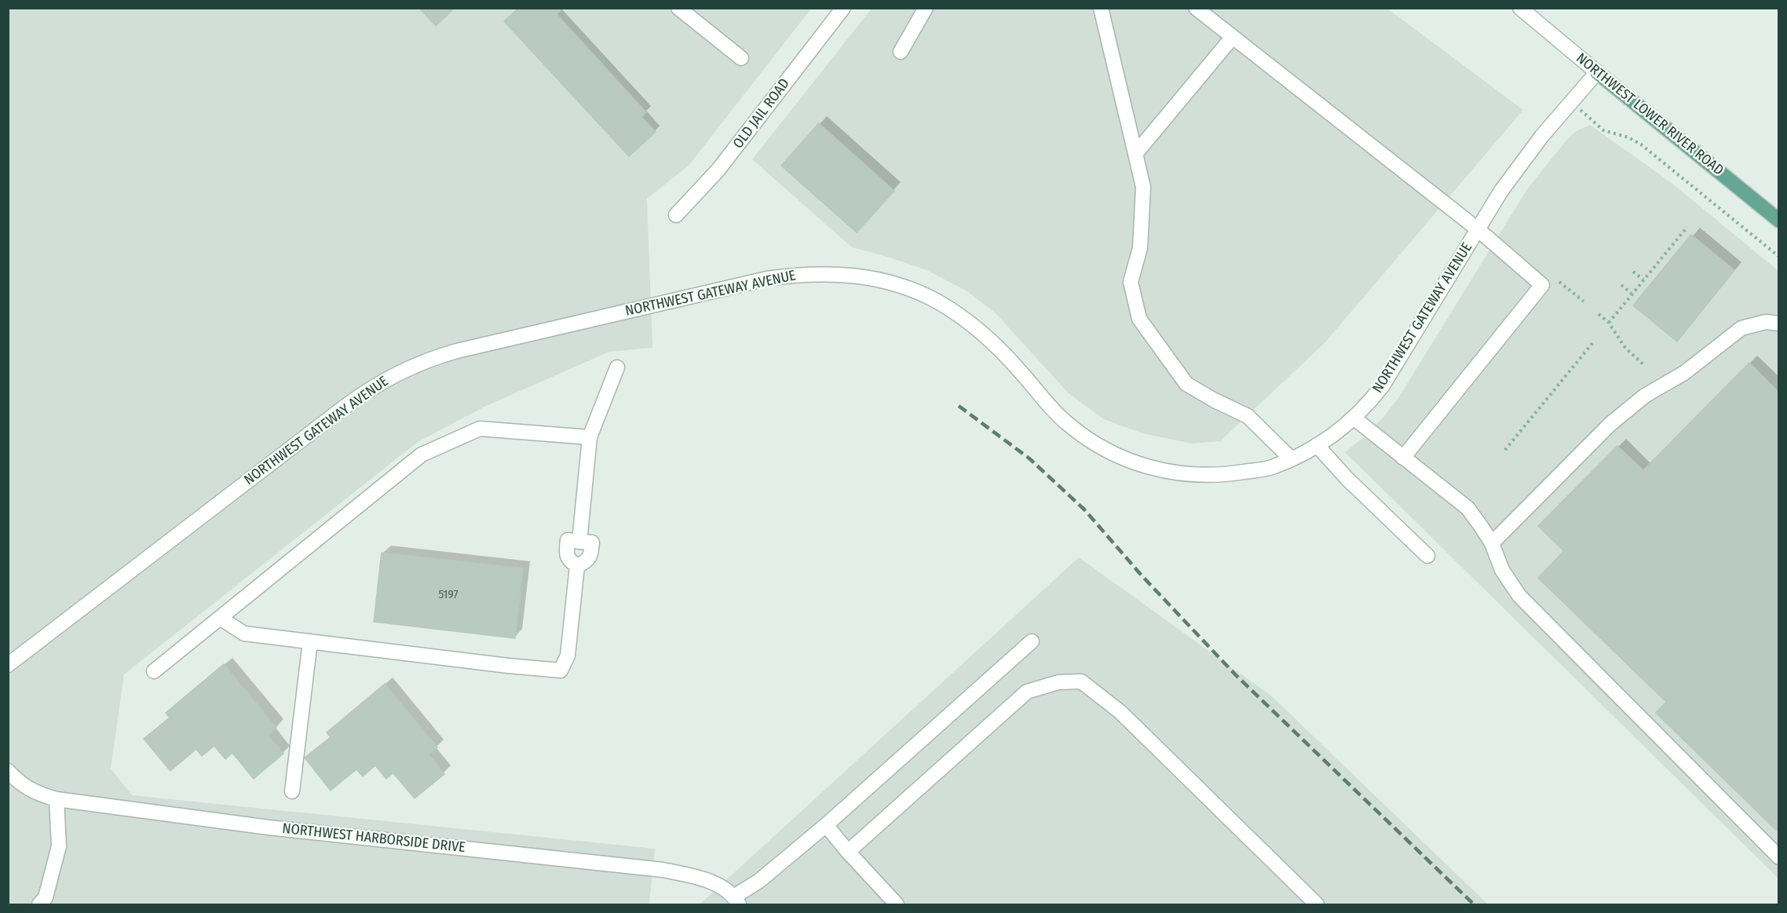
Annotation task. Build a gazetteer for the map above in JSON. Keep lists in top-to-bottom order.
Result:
{
  "streets": {
    "main road": ["NORTHWEST LOWER RIVER ROAD"],
    "street": ["OLD JAIL ROAD", "NORTHWEST GATEWAY AVENUE", "NORTHWEST HARBORSIDE DRIVE"]
  },
  "crossings": [
    ["NORTHWEST LOWER RIVER ROAD", "NORTHWEST GATEWAY AVENUE"]
  ],
  "house_numbers": ["5197"]
}
